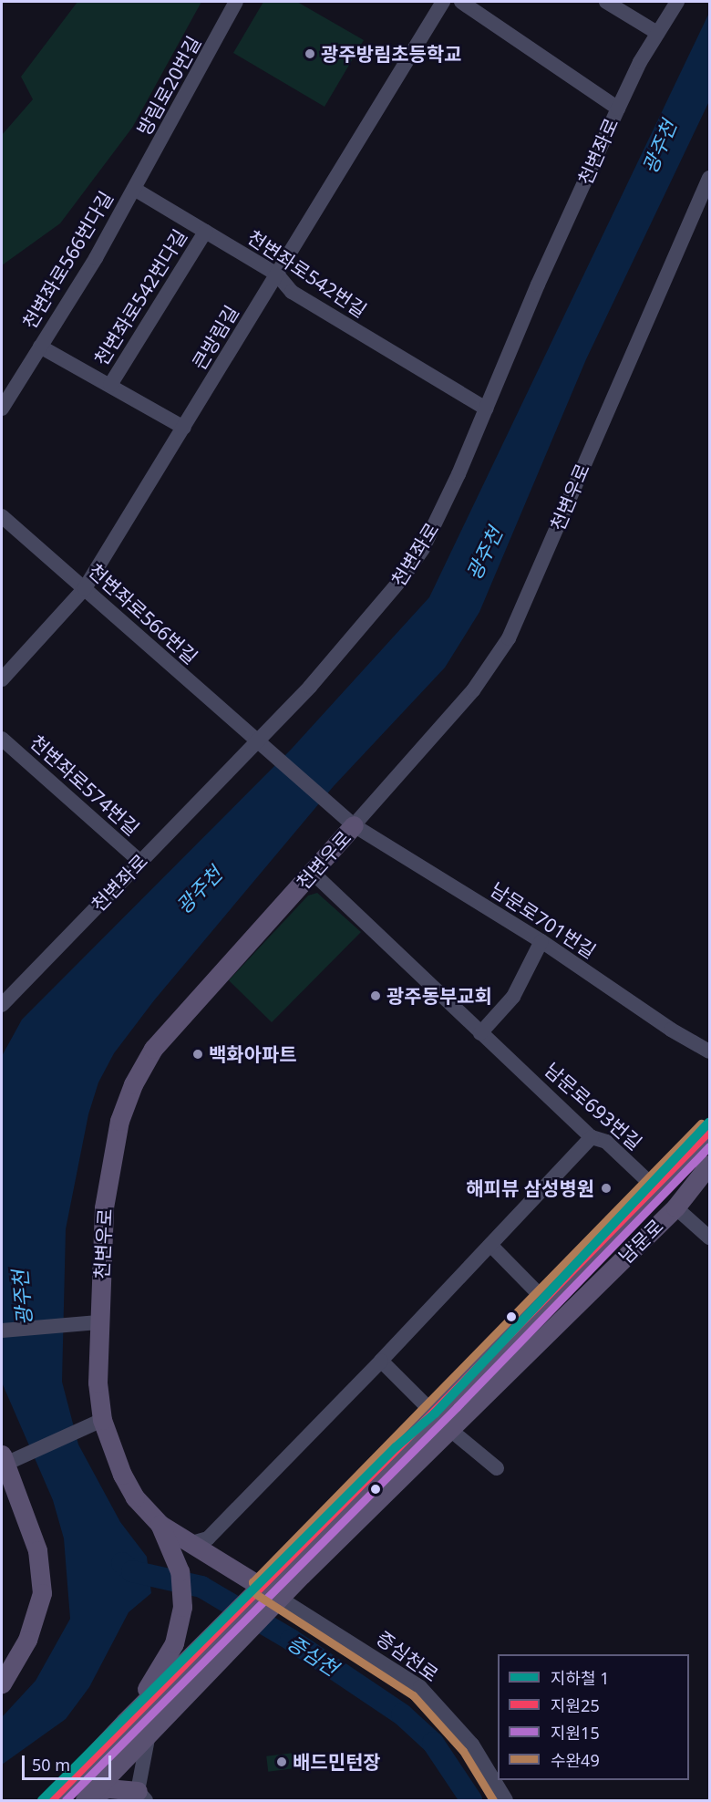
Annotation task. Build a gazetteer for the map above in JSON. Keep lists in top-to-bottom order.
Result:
{
  "streets": {
    "main road": ["천변우로", "남문로"],
    "street": [
      "방림로20번길",
      "천변좌로",
      "천변좌로566번다길",
      "천변좌로542번길",
      "천변좌로542번다길",
      "큰방림길",
      "천변좌로566번길",
      "천변좌로574번길",
      "남문로701번길",
      "남문로693번길",
      "증심천로"
    ]
  },
  "crossings": [
    ["방림로20번길", "천변좌로566번다길"],
    ["방림로20번길", "천변좌로542번길"],
    ["천변좌로", "천변좌로542번길"],
    ["천변좌로", "천변좌로566번길"],
    ["천변좌로", "천변좌로574번길"],
    ["천변좌로566번다길", "천변좌로542번길"],
    ["천변좌로542번길", "천변좌로542번다길"],
    ["천변좌로542번길", "큰방림길"],
    ["큰방림길", "천변좌로566번길"],
    ["천변우로", "천변좌로566번길"],
    ["천변우로", "남문로701번길"],
    ["천변우로", "남문로693번길"],
    ["천변우로", "남문로"],
    ["천변우로", "증심천로"],
    ["천변좌로566번길", "남문로701번길"],
    ["남문로693번길", "남문로"],
    ["남문로", "증심천로"]
  ],
  "water": ["광주천", "증심천"],
  "places": [
    "광주방림초등학교",
    "광주동부교회",
    "백화아파트",
    "해피뷰 삼성병원",
    "배드민턴장"
  ],
  "lines": [
    "metro line 1",
    "transit line 수완49",
    "transit line 지원25",
    "transit line 지원15"
  ],
  "legend": [
    "지하철 1",
    "지원25",
    "지원15",
    "수완49"
  ],
  "scale_bar": "50 m"
}
